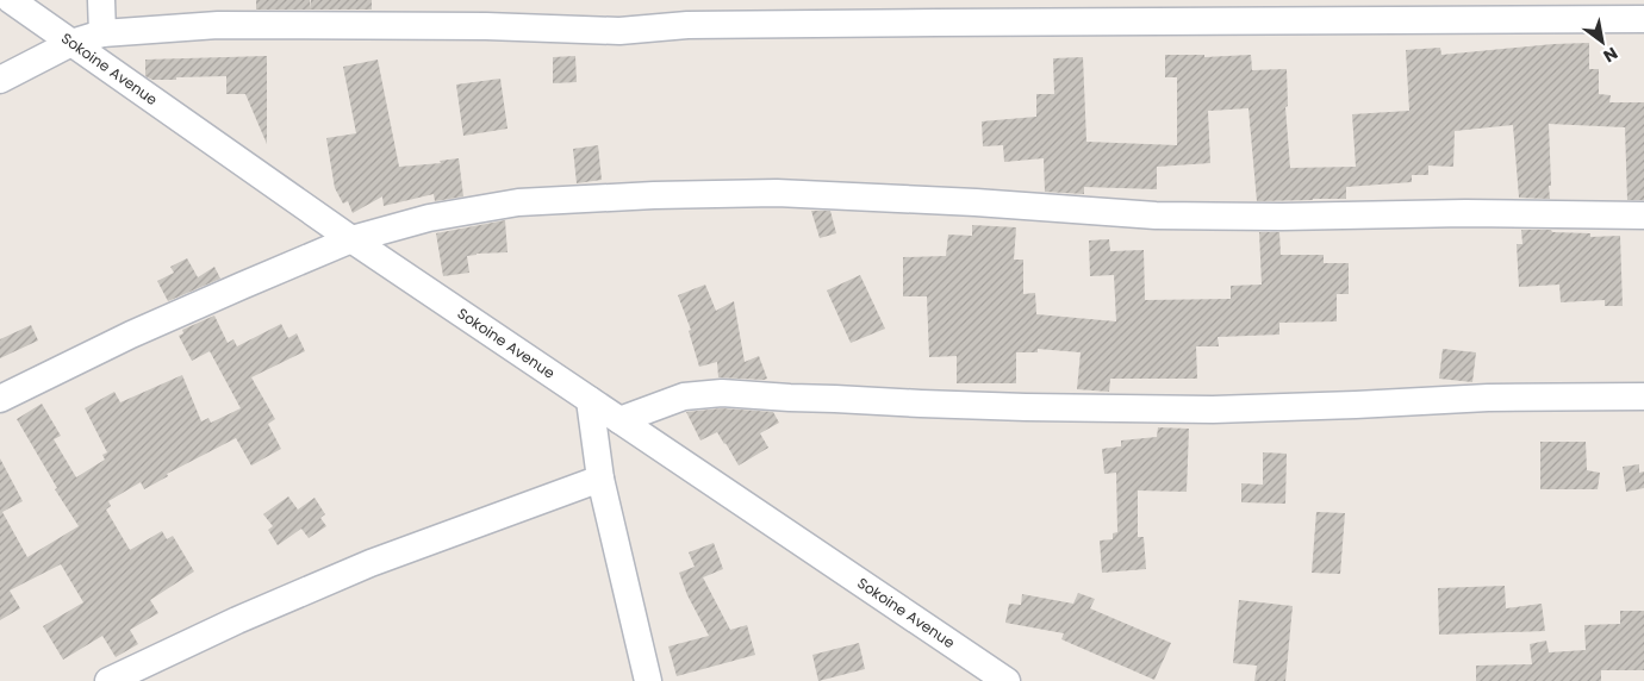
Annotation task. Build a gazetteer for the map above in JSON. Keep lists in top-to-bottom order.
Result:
{
  "streets": {
    "street": ["Sokoine Avenue"]
  },
  "north": "bottom right"
}
